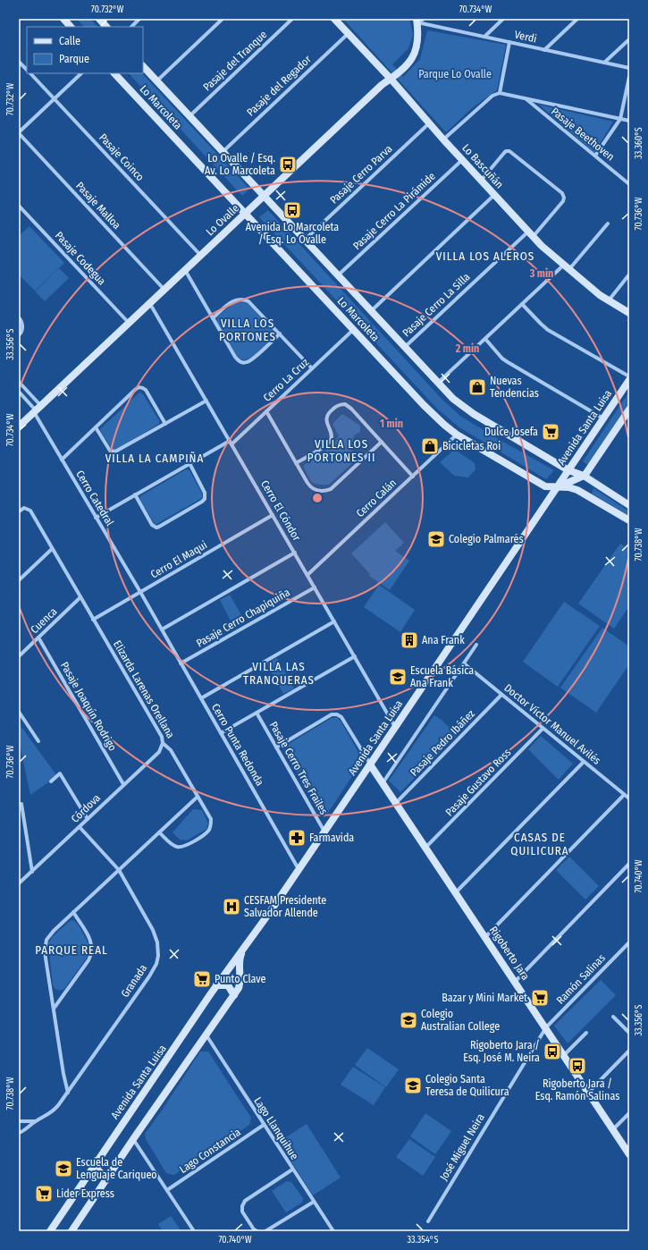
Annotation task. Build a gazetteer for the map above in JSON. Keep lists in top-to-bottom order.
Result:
{
  "streets": {
    "main road": [
      "Lo Marcoleta",
      "Lo Bascuñán",
      "Lo Ovalle",
      "Avenida Santa Luisa",
      "Rigoberto Jara"
    ],
    "street": [
      "Verdi",
      "Pasaje del Tranque",
      "Pasaje del Regador",
      "Pasaje Beethoven",
      "Pasaje Coinco",
      "Pasaje Cerro Parva",
      "Pasaje Malloa",
      "Pasaje Cerro La Pirámide",
      "Pasaje Codegua",
      "Pasaje Cerro La Silla",
      "Cerro La Cruz",
      "Cerro Catedral",
      "Cerro Calán",
      "Cerro El Cóndor",
      "Cerro El Maqui",
      "Pasaje Cerro Chapiquiña",
      "Cuenca",
      "Elizarda Larenas Orellana",
      "Pasaje Joaquín Rodrigo",
      "Doctor Víctor Manuel Avilés",
      "Pasaje Pedro Ibáñez",
      "Cerro Punta Redonda",
      "Pasaje Cerro Tres Frailes",
      "Pasaje Gustavo Ross",
      "Córdova",
      "Ramón Salinas",
      "Granada",
      "Lago Llanquihue",
      "José Miguel Neira",
      "Lago Constancia"
    ]
  },
  "crossings": [
    ["Verdi", "Lo Ovalle"],
    ["Pasaje del Tranque", "Lo Marcoleta"],
    ["Pasaje del Regador", "Lo Marcoleta"],
    ["Pasaje del Regador", "Lo Bascuñán"],
    ["Lo Marcoleta", "Pasaje Cerro Parva"],
    ["Lo Marcoleta", "Pasaje Cerro La Pirámide"],
    ["Lo Marcoleta", "Lo Ovalle"],
    ["Lo Marcoleta", "Pasaje Cerro La Silla"],
    ["Lo Marcoleta", "Cerro La Cruz"],
    ["Lo Marcoleta", "Avenida Santa Luisa"],
    ["Lo Marcoleta", "Cerro Calán"],
    ["Pasaje Coinco", "Lo Ovalle"],
    ["Lo Bascuñán", "Pasaje Cerro Parva"],
    ["Lo Bascuñán", "Pasaje Cerro La Pirámide"],
    ["Lo Bascuñán", "Lo Ovalle"],
    ["Lo Bascuñán", "Pasaje Cerro La Silla"],
    ["Pasaje Malloa", "Lo Ovalle"],
    ["Lo Ovalle", "Pasaje Codegua"],
    ["Lo Ovalle", "Cerro Catedral"],
    ["Lo Ovalle", "Cerro El Cóndor"],
    ["Cerro La Cruz", "Cerro Catedral"],
    ["Cerro La Cruz", "Cerro El Cóndor"],
    ["Avenida Santa Luisa", "Cerro El Cóndor"],
    ["Avenida Santa Luisa", "Cerro Punta Redonda"],
    ["Avenida Santa Luisa", "Pasaje Cerro Tres Frailes"],
    ["Avenida Santa Luisa", "Rigoberto Jara"],
    ["Avenida Santa Luisa", "Lago Llanquihue"],
    ["Cerro Catedral", "Cerro El Maqui"],
    ["Cerro Catedral", "Cerro Punta Redonda"],
    ["Cerro Calán", "Cerro El Cóndor"],
    ["Cerro El Cóndor", "Cerro El Maqui"],
    ["Cerro El Cóndor", "Pasaje Cerro Chapiquiña"],
    ["Cerro El Maqui", "Elizarda Larenas Orellana"],
    ["Pasaje Cerro Chapiquiña", "Cerro Punta Redonda"],
    ["Cuenca", "Elizarda Larenas Orellana"],
    ["Cuenca", "Pasaje Joaquín Rodrigo"],
    ["Elizarda Larenas Orellana", "Córdova"],
    ["Pasaje Joaquín Rodrigo", "Córdova"],
    ["Doctor Víctor Manuel Avilés", "Pasaje Pedro Ibáñez"],
    ["Doctor Víctor Manuel Avilés", "Pasaje Gustavo Ross"],
    ["Pasaje Pedro Ibáñez", "Rigoberto Jara"],
    ["Pasaje Gustavo Ross", "Rigoberto Jara"],
    ["Rigoberto Jara", "Ramón Salinas"],
    ["Rigoberto Jara", "José Miguel Neira"],
    ["Ramón Salinas", "José Miguel Neira"],
    ["Lago Llanquihue", "Lago Constancia"]
  ],
  "districts": [
    "VILLA LOS ALEROS",
    "VILLA LOS PORTONES",
    "VILLA LOS PORTONES II",
    "VILLA LA CAMPIÑA",
    "VILLA LAS TRANQUERAS",
    "CASAS DE QUILICURA",
    "PARQUE REAL"
  ],
  "parks": ["Parque Lo Ovalle"],
  "places": {
    "bus stop": [
      "Lo Ovalle / Esq. Av. Lo Marcoleta",
      "Avenida Lo Marcoleta / Esq. Lo Ovalle",
      "Rigoberto Jara / Esq. José M. Neira",
      "Rigoberto Jara / Esq. Ramón Salinas"
    ],
    "shop": ["Nuevas Tendencias", "Bicicletas Roi"],
    "supermarket": [
      "Dulce Josefa",
      "Punto Clave",
      "Bazar y Mini Market",
      "Lider Express"
    ],
    "school or university": [
      "Colegio Palmarés",
      "Escuela Básica Ana Frank",
      "Colegio Australian College",
      "Colegio Santa Teresa de Quilicura",
      "Escuela de Lenguaje Cariqueo"
    ],
    "building": ["Ana Frank"],
    "pharmacy": ["Farmavida"],
    "hospital": ["CESFAM Presidente Salvador Allende"]
  },
  "legend": ["Calle", "Parque"],
  "coordinates": [
    "70.732°W",
    "70.734°W",
    "33.360°S",
    "70.736°W",
    "33.356°S",
    "70.738°W",
    "70.740°W",
    "33.354°S"
  ],
  "rings": ["3 min", "2 min", "1 min"]
}
